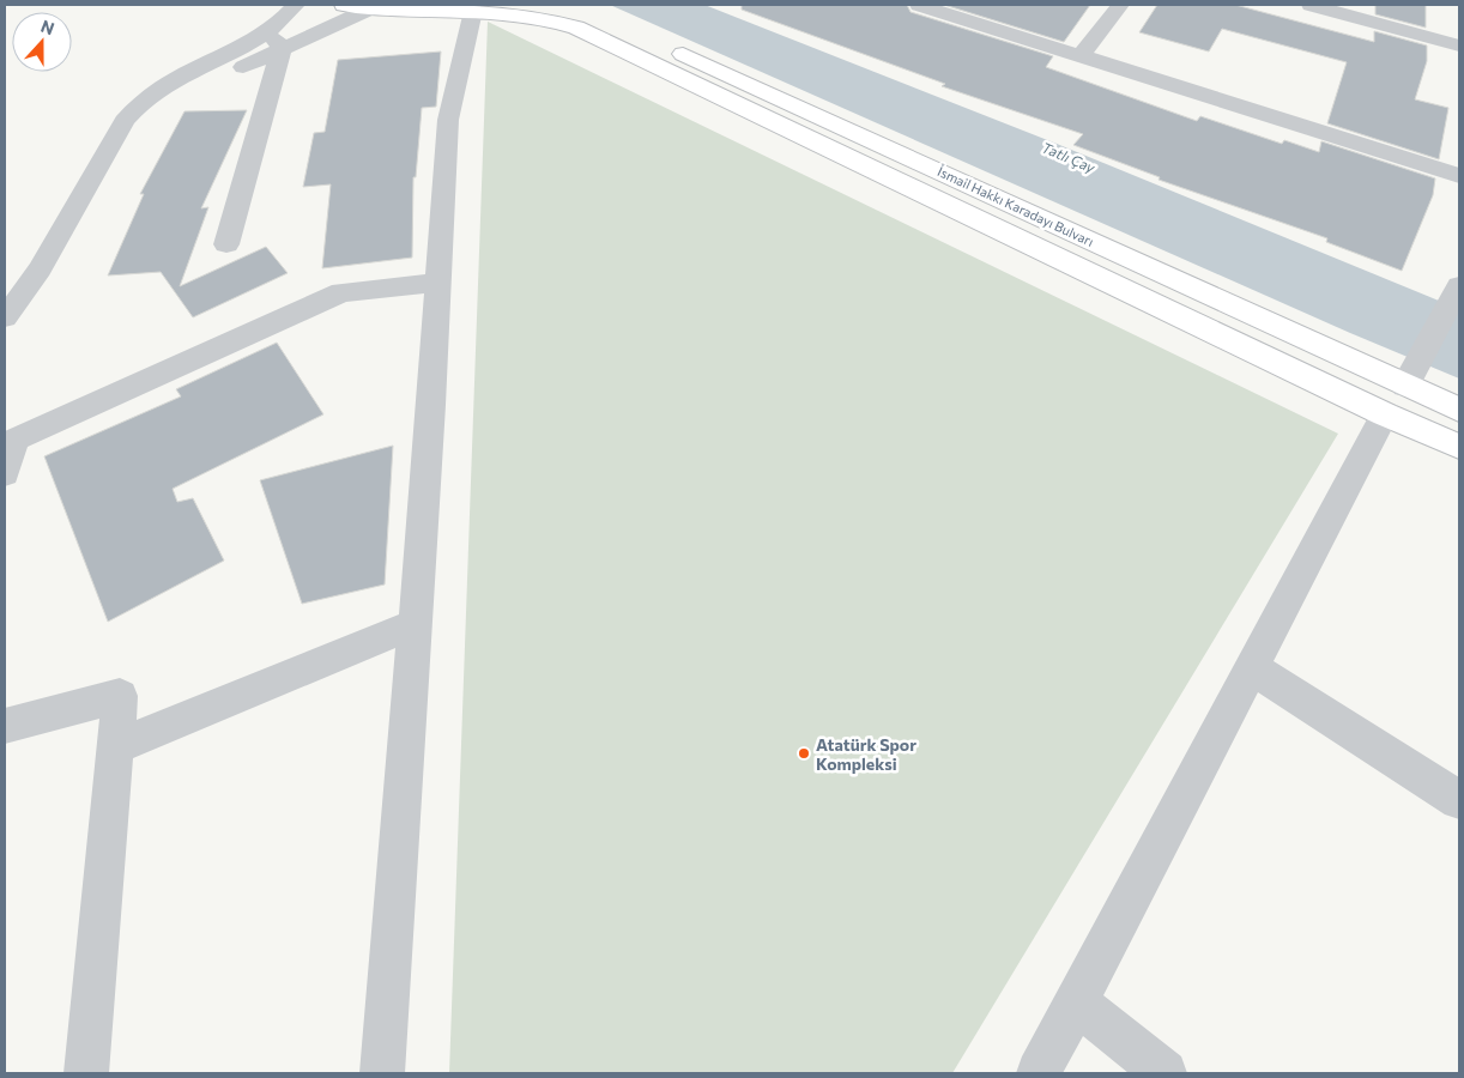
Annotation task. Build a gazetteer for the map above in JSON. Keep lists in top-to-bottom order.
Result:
{
  "streets": {
    "highway": ["İsmail Hakkı Karadayı Bulvarı"]
  },
  "water": ["Tatlı Çay"],
  "places": ["Atatürk Spor Kompleksi"],
  "north": "top"
}
